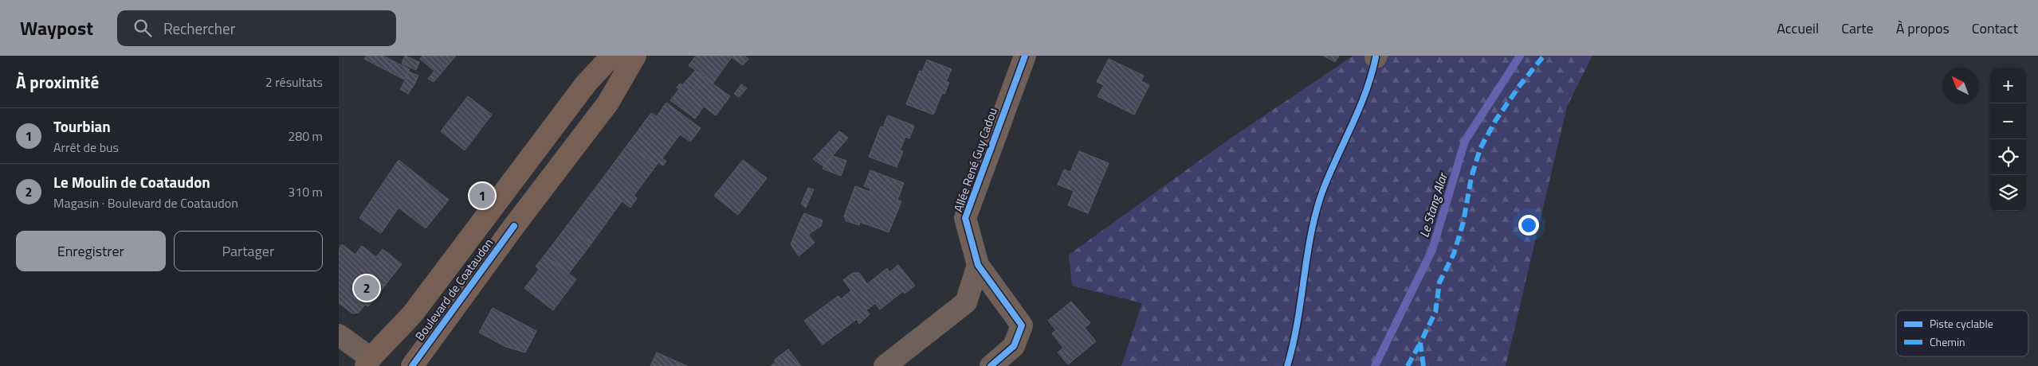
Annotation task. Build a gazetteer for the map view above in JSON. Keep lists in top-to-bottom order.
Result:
{
  "streets": {
    "main road": ["Boulevard de Coataudon"],
    "street": ["Allée René Guy Cadou"]
  },
  "water": ["Le Stang Alar"],
  "legend": ["Piste cyclable", "Chemin"],
  "north": "top left",
  "page": {
    "header": "Waypost",
    "search": "Rechercher",
    "nav": [
      "Accueil",
      "Carte",
      "À propos",
      "Contact"
    ],
    "heading": ["À proximité", "2 résultats"],
    "map_buttons": ["+", "−"],
    "list": [
      {
        "mark": "1",
        "name": "Tourbian",
        "note": "Arrêt de bus",
        "value": "280 m"
      },
      {
        "mark": "2",
        "name": "Le Moulin de Coataudon",
        "note": "Magasin · Boulevard de Coataudon",
        "value": "310 m"
      }
    ],
    "pins": ["1", "2"],
    "buttons": ["Enregistrer", "Partager"]
  }
}
